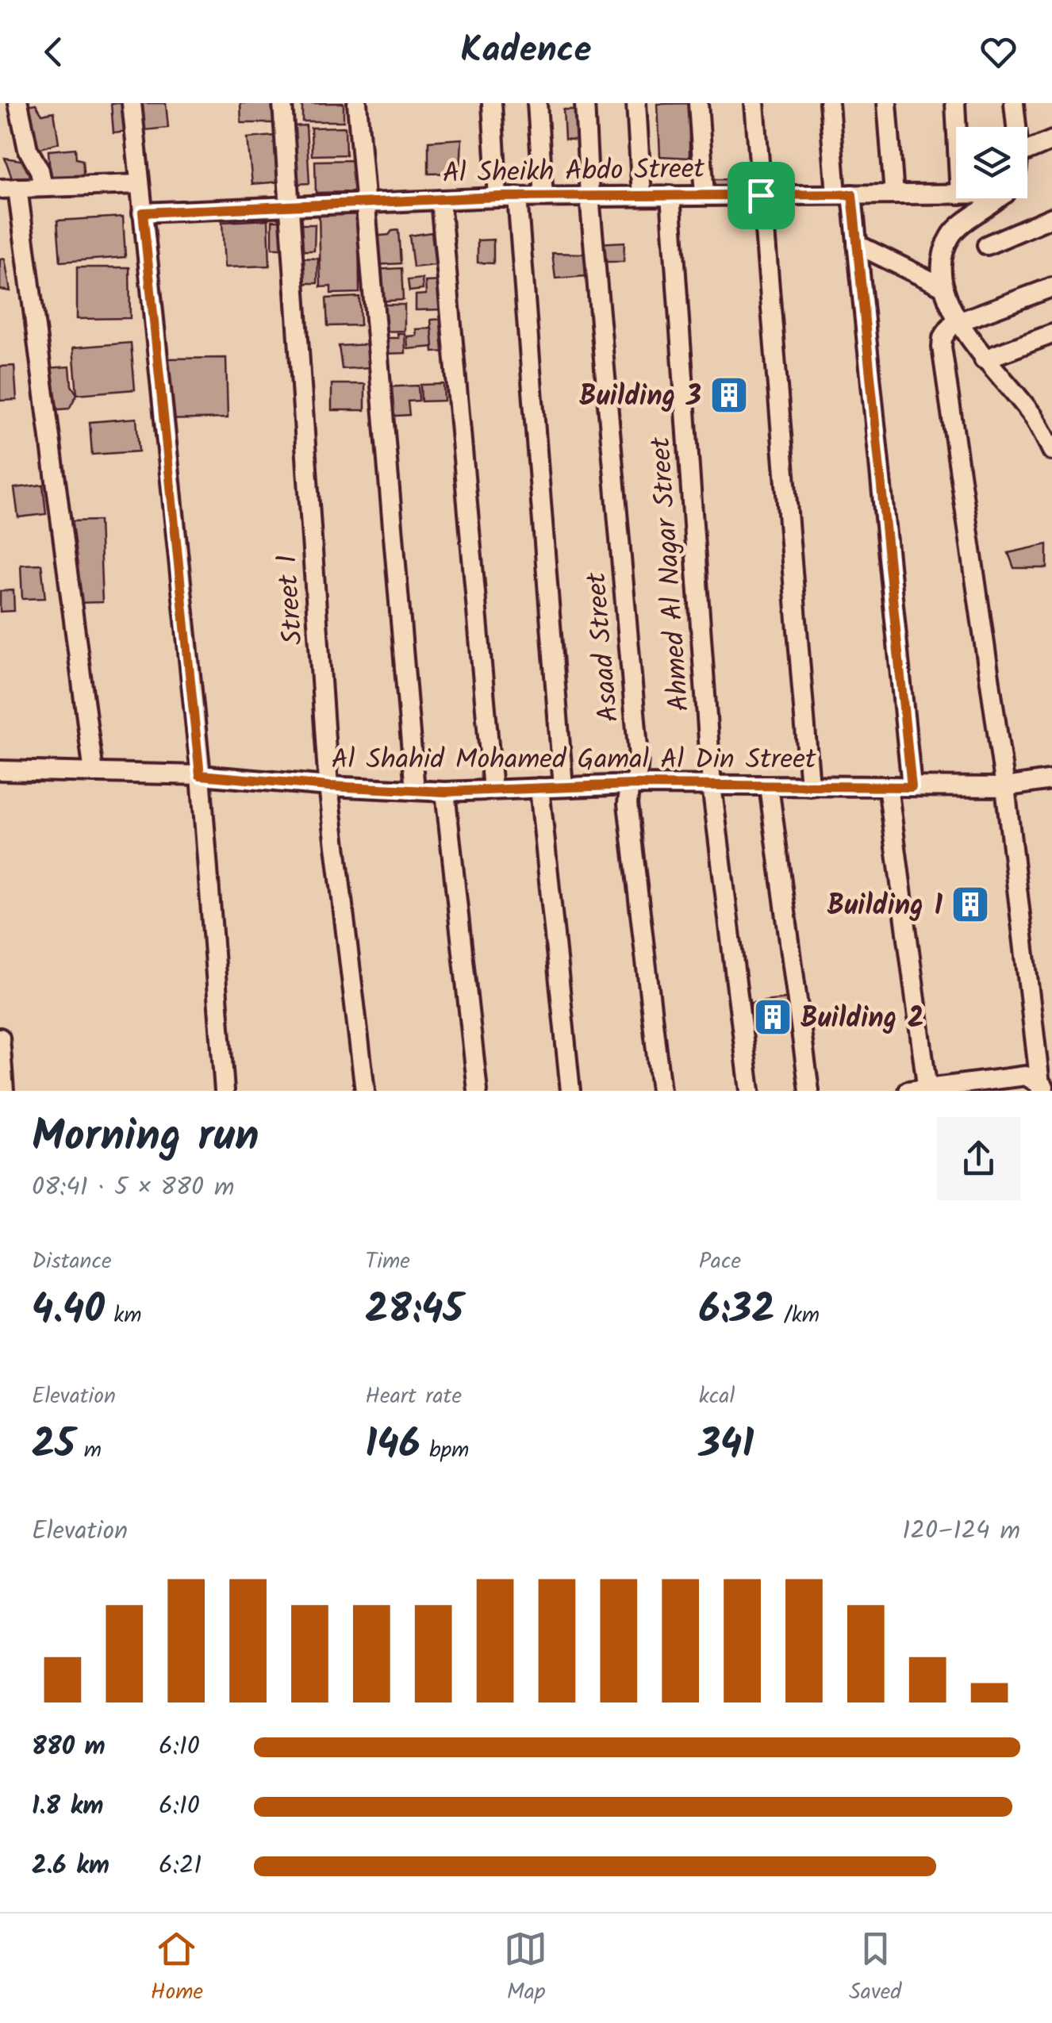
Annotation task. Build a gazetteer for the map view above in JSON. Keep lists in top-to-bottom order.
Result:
{
  "streets": {
    "street": [
      "Al Sheikh Abdo Street",
      "Ahmed Al Nagar Street",
      "Street 1",
      "Asaad Street",
      "Al Shahid Mohamed Gamal Al Din Street"
    ]
  },
  "crossings": [
    ["Al Sheikh Abdo Street", "Ahmed Al Nagar Street"],
    ["Al Sheikh Abdo Street", "Street 1"],
    ["Al Sheikh Abdo Street", "Asaad Street"],
    ["Ahmed Al Nagar Street", "Al Shahid Mohamed Gamal Al Din Street"],
    ["Street 1", "Al Shahid Mohamed Gamal Al Din Street"],
    ["Asaad Street", "Al Shahid Mohamed Gamal Al Din Street"]
  ],
  "places": {
    "building": ["Building 3", "Building 1", "Building 2"]
  },
  "page": {
    "header": "Kadence",
    "heading": ["Morning run", "08:41 · 5 × 880 m"],
    "stats": [
      ["Distance", "4.40 km"],
      ["Time", "28:45"],
      ["Pace", "6:32 /km"],
      ["Elevation", "25 m"],
      ["Heart rate", "146 bpm"],
      ["kcal", "341"]
    ],
    "chart": ["Elevation", "120–124 m"],
    "list": [
      {
        "name": "880 m",
        "note": "6:10"
      },
      {
        "name": "1.8 km",
        "note": "6:10"
      },
      {
        "name": "2.6 km",
        "note": "6:21"
      }
    ],
    "tabs": ["Home", "Map", "Saved"]
  }
}
